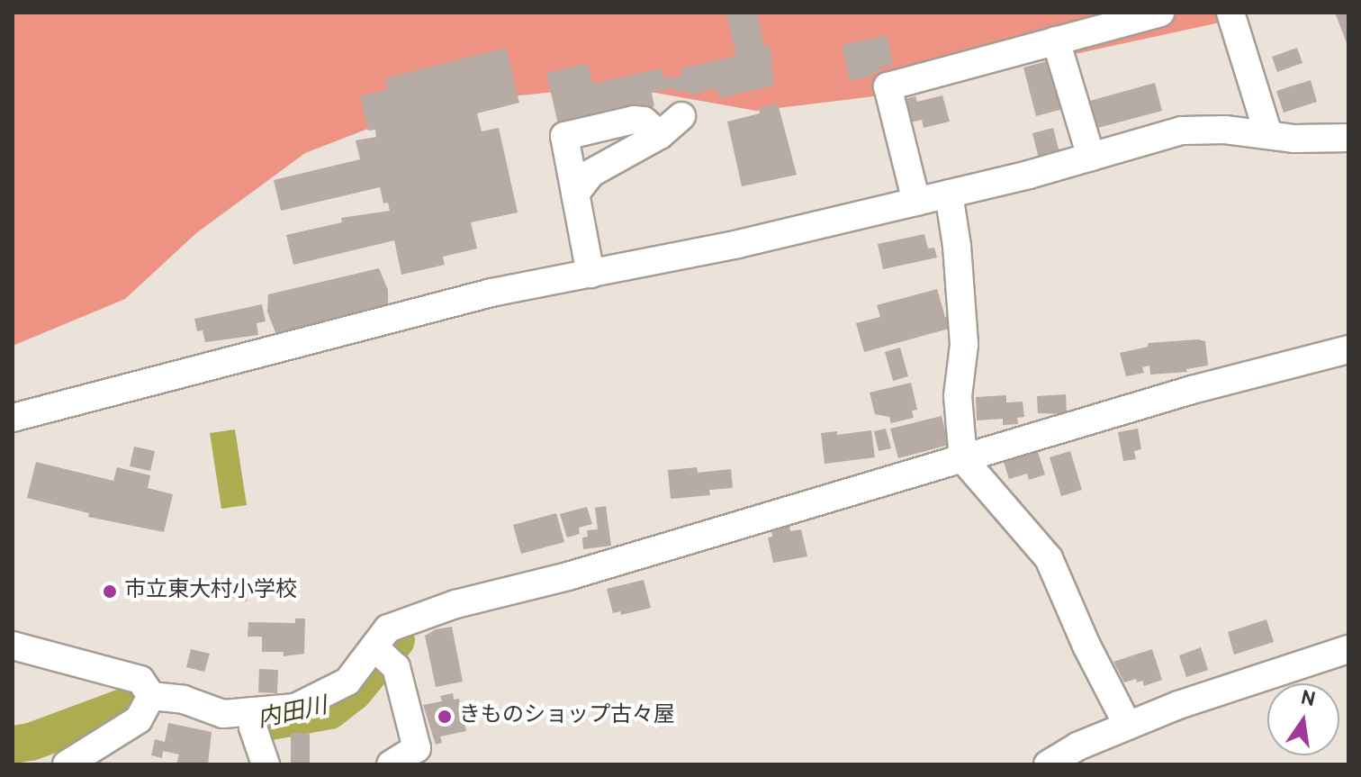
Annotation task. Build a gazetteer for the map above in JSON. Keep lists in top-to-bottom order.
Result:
{
  "water": ["内田川"],
  "places": ["市立東大村小学校", "きものショップ古々屋"],
  "north": "top"
}
